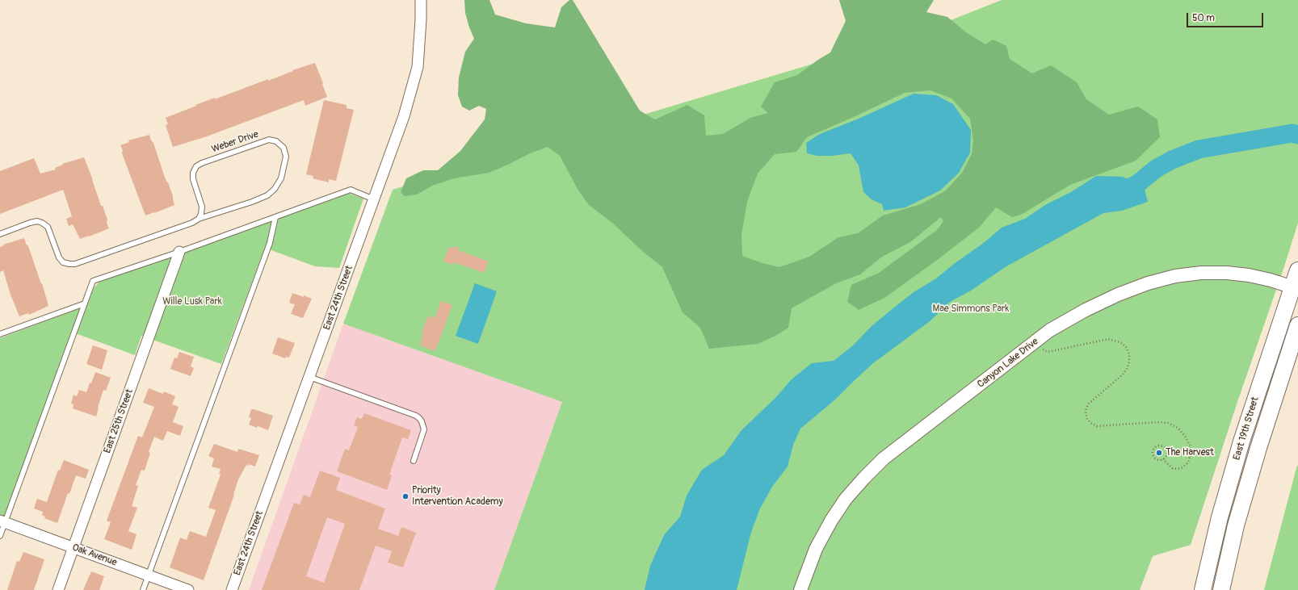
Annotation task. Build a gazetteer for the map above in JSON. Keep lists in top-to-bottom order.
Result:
{
  "streets": {
    "main road": ["East 19th Street"],
    "street": [
      "East 24th Street",
      "Canyon Lake Drive",
      "East 25th Street",
      "Oak Avenue"
    ],
    "lane": ["Weber Drive"]
  },
  "crossings": [
    ["Canyon Lake Drive", "East 19th Street"],
    ["East 25th Street", "Oak Avenue"]
  ],
  "parks": ["Wille Lusk Park", "Mae Simmons Park"],
  "places": ["The Harvest", "Priority Intervention Academy"],
  "scale_bar": "50 m"
}
